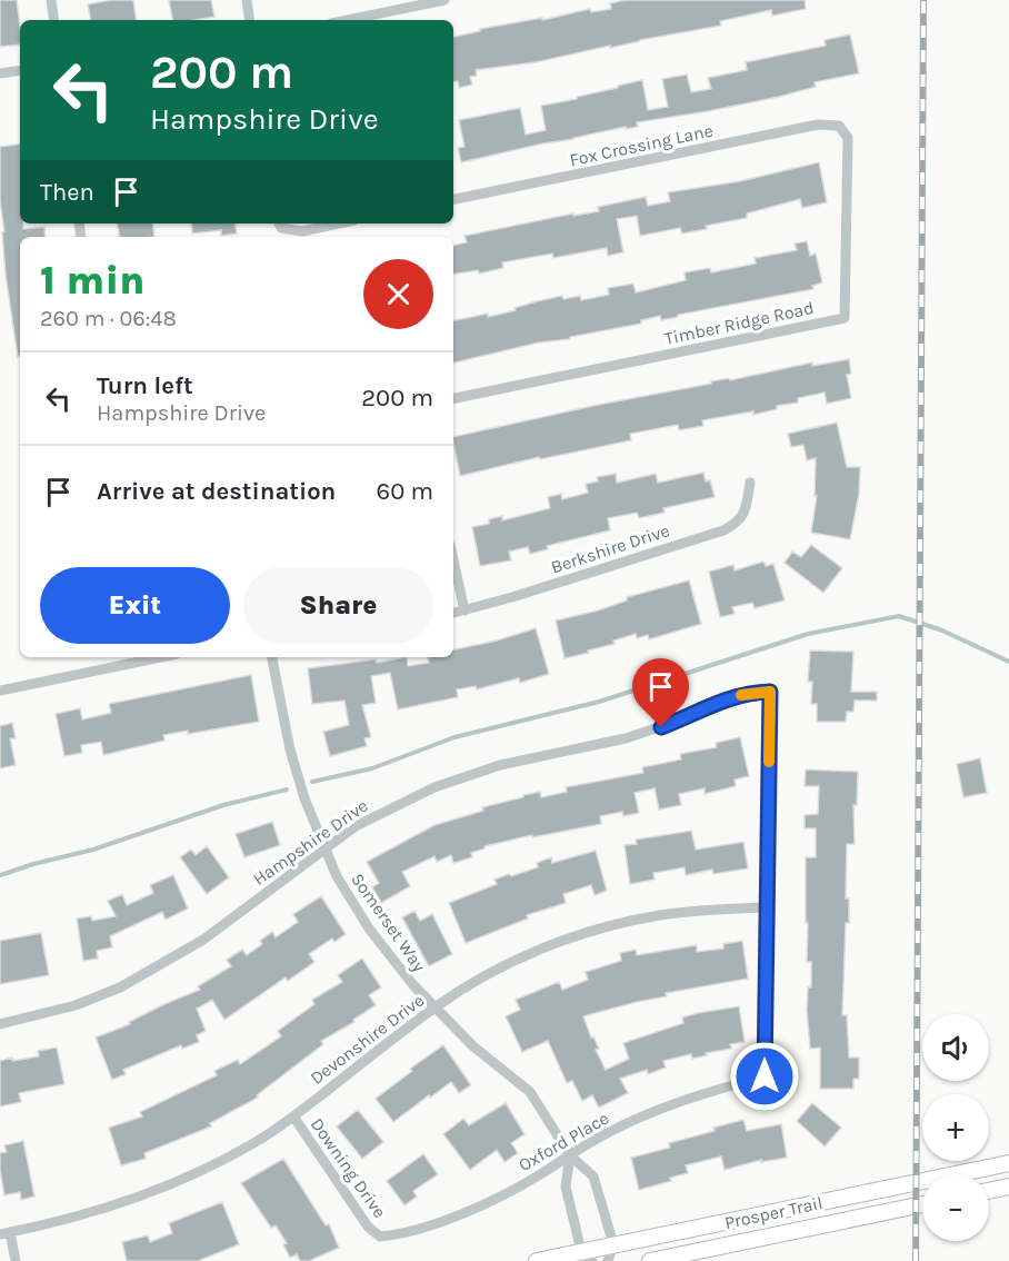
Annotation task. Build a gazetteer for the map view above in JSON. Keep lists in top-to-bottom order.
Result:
{
  "streets": {
    "main road": ["Prosper Trail"],
    "street": [
      "Fox Crossing Lane",
      "Timber Ridge Road",
      "Berkshire Drive",
      "Hampshire Drive",
      "Somerset Way",
      "Devonshire Drive",
      "Oxford Place",
      "Downing Drive"
    ]
  },
  "crossings": [
    ["Fox Crossing Lane", "Timber Ridge Road"],
    ["Hampshire Drive", "Somerset Way"],
    ["Hampshire Drive", "Devonshire Drive"],
    ["Hampshire Drive", "Oxford Place"],
    ["Somerset Way", "Devonshire Drive"],
    ["Somerset Way", "Oxford Place"],
    ["Somerset Way", "Prosper Trail"],
    ["Devonshire Drive", "Oxford Place"],
    ["Devonshire Drive", "Downing Drive"],
    ["Oxford Place", "Downing Drive"]
  ],
  "page": {
    "turn": ["200 m", "Hampshire Drive"],
    "then": "Then",
    "heading": ["1 min", "260 m · 06:48"],
    "list": [
      {
        "name": "Turn left",
        "note": "Hampshire Drive",
        "value": "200 m"
      },
      {
        "name": "Arrive at destination",
        "value": "60 m"
      }
    ],
    "buttons": ["Exit", "Share"],
    "map_buttons": ["+", "−"]
  }
}
